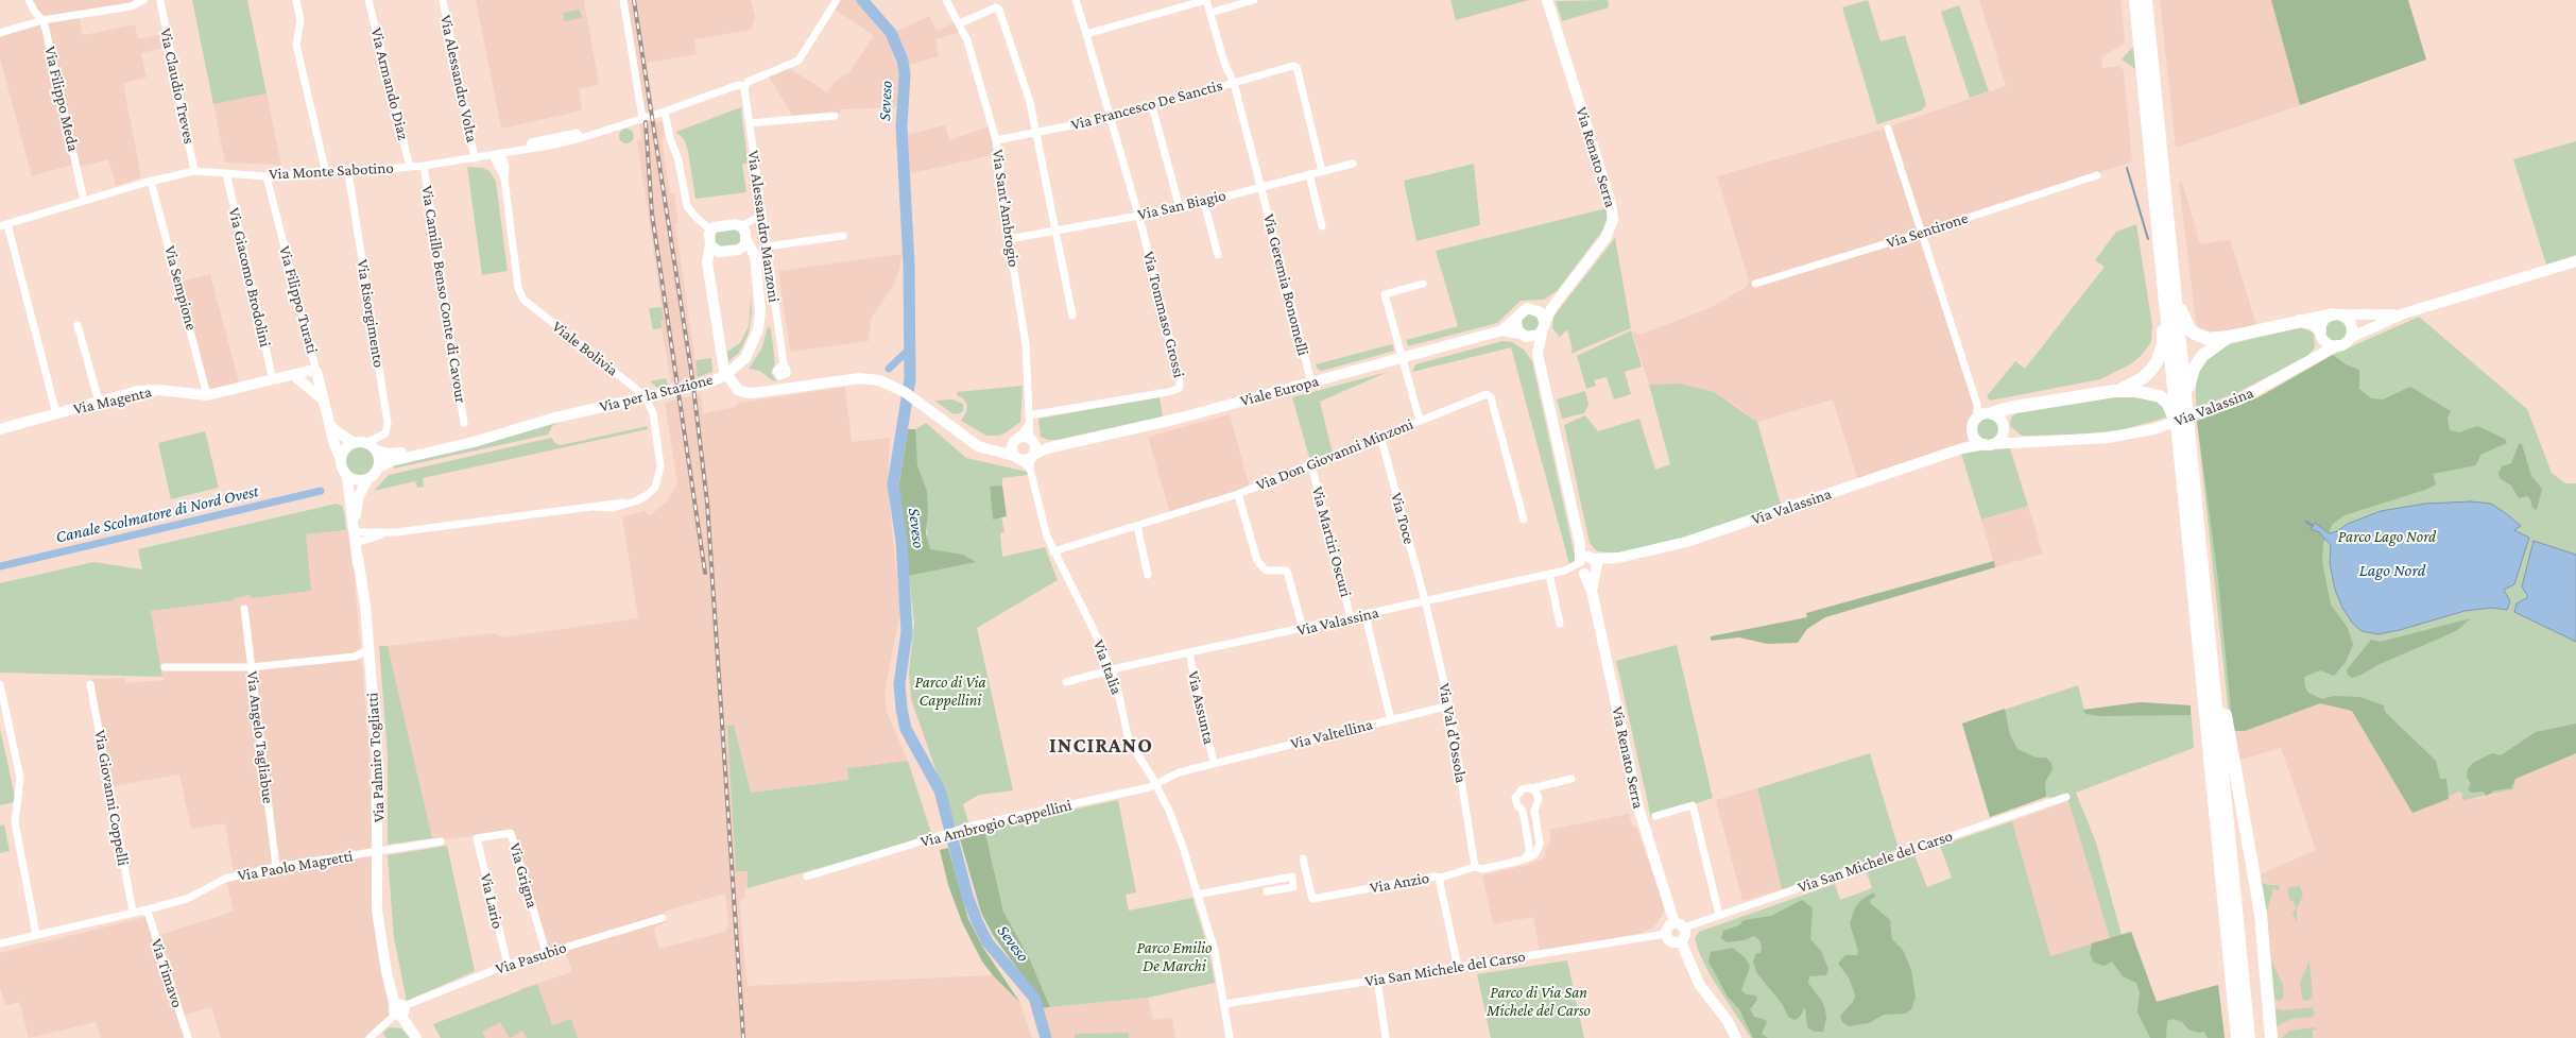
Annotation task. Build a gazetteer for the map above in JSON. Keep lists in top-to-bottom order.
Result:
{
  "streets": {
    "street": [
      "Via Alessandro Volta",
      "Via Armando Diaz",
      "Via Claudio Treves",
      "Via Filippo Meda",
      "Via Francesco De Sanctis",
      "Via Renato Serra",
      "Via Monte Sabotino",
      "Via San Biagio",
      "Via Sant'Ambrogio",
      "Via Alessandro Manzoni",
      "Via Sentirone",
      "Via Giacomo Brodolini",
      "Via Geremia Bonomelli",
      "Via Sempione",
      "Via Camillo Benso Conte di Cavour",
      "Via Filippo Turati",
      "Via Risorgimento",
      "Via Tommaso Grossi",
      "Viale Bolivia",
      "Viale Europa",
      "Via per la Stazione",
      "Via Magenta",
      "Via Valassina",
      "Via Don Giovanni Minzoni",
      "Via Toce",
      "Via Martiri Oscuri",
      "Via Italia",
      "Via Assunta",
      "Via Val d'Ossola",
      "Via Valtellina",
      "Via Angelo Tagliabue",
      "Via Palmiro Togliatti",
      "Via Giovanni Coppelli",
      "Via Ambrogio Cappellini",
      "Via San Michele del Carso",
      "Via Paolo Magretti",
      "Via Grigna",
      "Via Anzio",
      "Via Lario",
      "Via Pasubio",
      "Via Timavo"
    ]
  },
  "crossings": [
    ["Via Alessandro Volta", "Via Monte Sabotino"],
    ["Via Armando Diaz", "Via Monte Sabotino"],
    ["Via Claudio Treves", "Via Monte Sabotino"],
    ["Via Filippo Meda", "Via Monte Sabotino"],
    ["Via Francesco De Sanctis", "Via San Biagio"],
    ["Via Francesco De Sanctis", "Via Sant'Ambrogio"],
    ["Via Francesco De Sanctis", "Via Geremia Bonomelli"],
    ["Via Renato Serra", "Viale Europa"],
    ["Via Renato Serra", "Via Valassina"],
    ["Via Renato Serra", "Via San Michele del Carso"],
    ["Via Monte Sabotino", "Via Giacomo Brodolini"],
    ["Via Monte Sabotino", "Via Sempione"],
    ["Via Monte Sabotino", "Via Camillo Benso Conte di Cavour"],
    ["Via Monte Sabotino", "Via Filippo Turati"],
    ["Via Monte Sabotino", "Via Risorgimento"],
    ["Via Monte Sabotino", "Viale Bolivia"],
    ["Via San Biagio", "Via Sant'Ambrogio"],
    ["Via San Biagio", "Via Geremia Bonomelli"],
    ["Via San Biagio", "Via Tommaso Grossi"],
    ["Via Sant'Ambrogio", "Via Tommaso Grossi"],
    ["Via Sant'Ambrogio", "Viale Europa"],
    ["Via Giacomo Brodolini", "Via Magenta"],
    ["Via Geremia Bonomelli", "Viale Europa"],
    ["Via Sempione", "Via Magenta"],
    ["Via Filippo Turati", "Via Risorgimento"],
    ["Via Filippo Turati", "Via per la Stazione"],
    ["Via Filippo Turati", "Via Magenta"],
    ["Via Filippo Turati", "Via Palmiro Togliatti"],
    ["Via Risorgimento", "Via per la Stazione"],
    ["Via Risorgimento", "Via Palmiro Togliatti"],
    ["Viale Bolivia", "Via Palmiro Togliatti"],
    ["Viale Europa", "Via Italia"],
    ["Via per la Stazione", "Via Palmiro Togliatti"],
    ["Via Valassina", "Via Toce"],
    ["Via Valassina", "Via Martiri Oscuri"],
    ["Via Valassina", "Via Italia"],
    ["Via Valassina", "Via Assunta"],
    ["Via Valassina", "Via Val d'Ossola"],
    ["Via Don Giovanni Minzoni", "Via Toce"],
    ["Via Don Giovanni Minzoni", "Via Martiri Oscuri"],
    ["Via Don Giovanni Minzoni", "Via Italia"],
    ["Via Toce", "Via Val d'Ossola"],
    ["Via Italia", "Via Assunta"],
    ["Via Italia", "Via Ambrogio Cappellini"],
    ["Via Italia", "Via San Michele del Carso"],
    ["Via Assunta", "Via Valtellina"],
    ["Via Assunta", "Via Ambrogio Cappellini"],
    ["Via Val d'Ossola", "Via Valtellina"],
    ["Via Val d'Ossola", "Via Anzio"],
    ["Via Angelo Tagliabue", "Via Paolo Magretti"],
    ["Via Palmiro Togliatti", "Via Paolo Magretti"],
    ["Via Palmiro Togliatti", "Via Pasubio"],
    ["Via Giovanni Coppelli", "Via Paolo Magretti"],
    ["Via Paolo Magretti", "Via Timavo"],
    ["Via Grigna", "Via Lario"],
    ["Via Grigna", "Via Pasubio"],
    ["Via Lario", "Via Pasubio"]
  ],
  "districts": ["INCIRANO"],
  "water": ["Seveso", "Canale Scolmatore di Nord Ovest", "Lago Nord"],
  "parks": [
    "Parco Lago Nord",
    "Parco di Via Cappellini",
    "Parco Emilio De Marchi",
    "Parco di Via San Michele del Carso"
  ]
}
